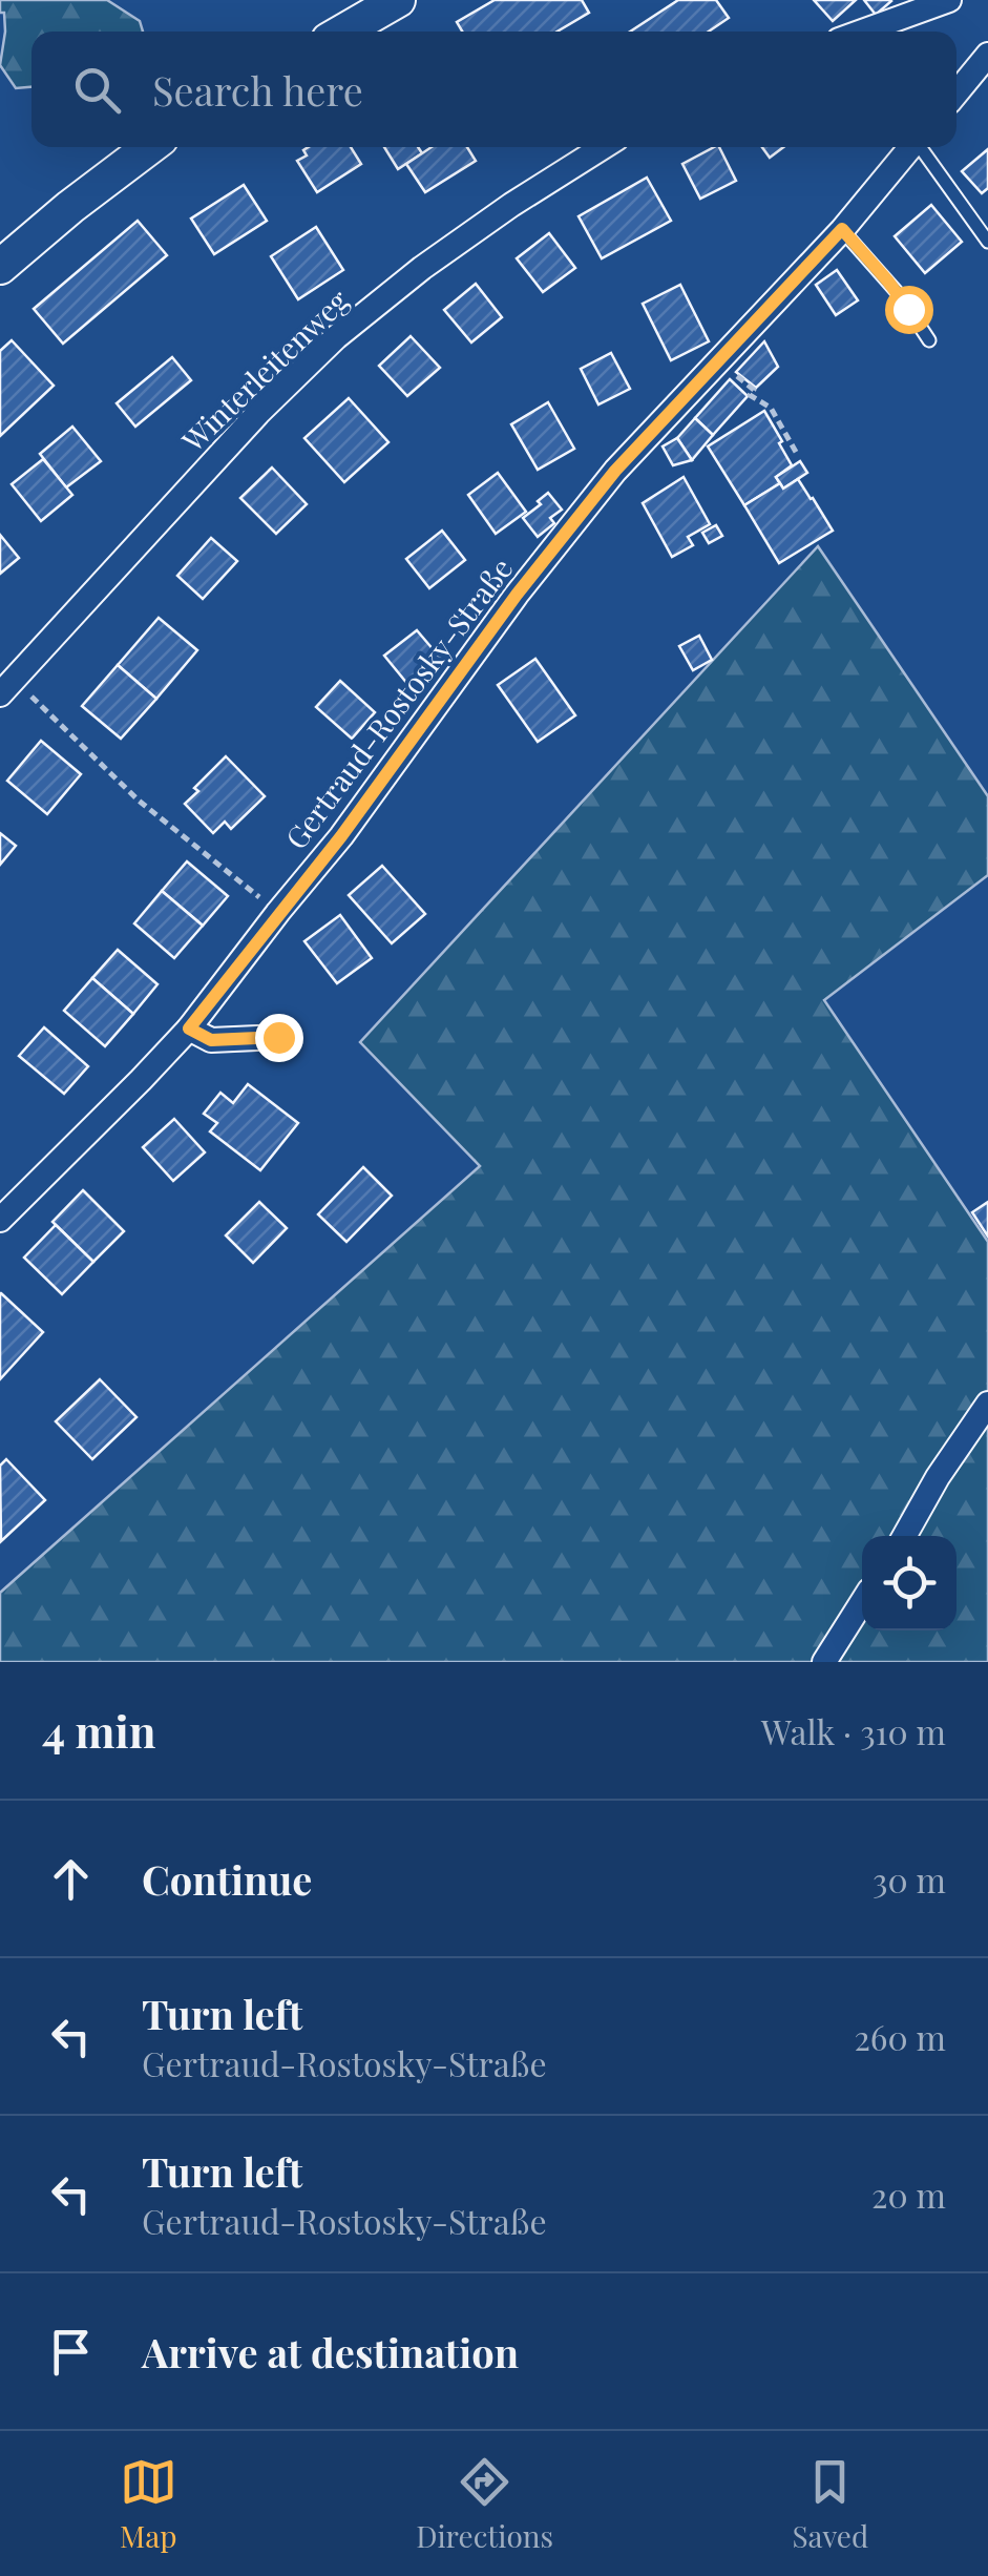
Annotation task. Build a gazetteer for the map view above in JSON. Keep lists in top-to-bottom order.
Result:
{
  "streets": {
    "street": ["Winterleitenweg", "Gertraud-Rostosky-Straße"]
  },
  "page": {
    "search": "Search here",
    "heading": ["4 min", "Walk · 310 m"],
    "list": [
      ["Continue", "30 m"],
      ["Turn left", "Gertraud-Rostosky-Straße", "260 m"],
      ["Turn left", "Gertraud-Rostosky-Straße", "20 m"],
      "Arrive at destination"
    ],
    "nav": ["Map", "Directions", "Saved"]
  }
}
